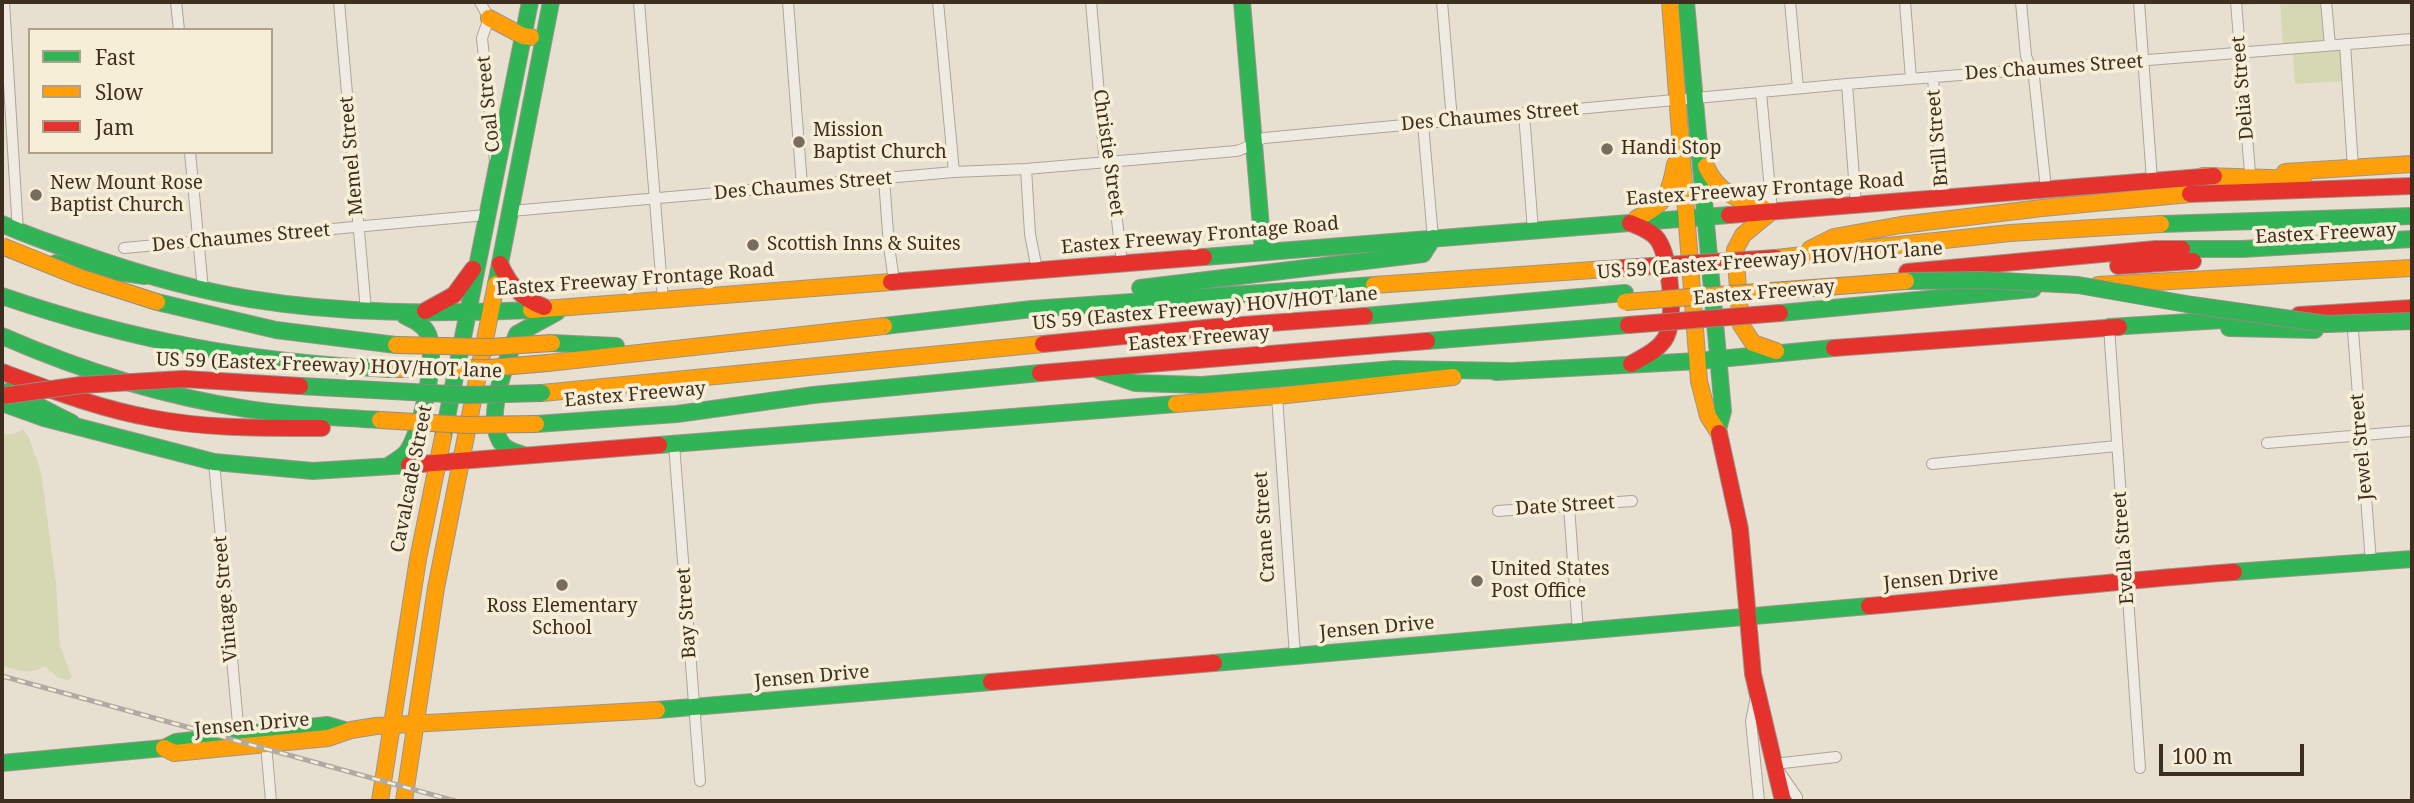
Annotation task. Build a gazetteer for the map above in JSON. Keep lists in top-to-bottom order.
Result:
{
  "streets": {
    "main road": [
      "Eastex Freeway Frontage Road",
      "Eastex Freeway",
      "US 59 (Eastex Freeway) HOV/HOT lane",
      "Cavalcade Street",
      "Jensen Drive"
    ],
    "street": [
      "Des Chaumes Street",
      "Delia Street",
      "Coal Street",
      "Brill Street",
      "Christie Street",
      "Memel Street",
      "Jewel Street",
      "Date Street",
      "Crane Street",
      "Evella Street",
      "Vintage Street",
      "Bay Street"
    ]
  },
  "crossings": [
    ["Des Chaumes Street", "Delia Street"],
    ["Des Chaumes Street", "Brill Street"],
    ["Des Chaumes Street", "Christie Street"],
    ["Des Chaumes Street", "Memel Street"],
    ["Des Chaumes Street", "Cavalcade Street"],
    ["Delia Street", "Eastex Freeway Frontage Road"],
    ["Coal Street", "Cavalcade Street"],
    ["Brill Street", "Eastex Freeway Frontage Road"],
    ["Christie Street", "Eastex Freeway Frontage Road"],
    ["Memel Street", "Eastex Freeway Frontage Road"],
    ["Eastex Freeway Frontage Road", "Cavalcade Street"],
    ["Eastex Freeway", "US 59 (Eastex Freeway) HOV/HOT lane"],
    ["Jewel Street", "Jensen Drive"],
    ["Cavalcade Street", "Jensen Drive"],
    ["Crane Street", "Jensen Drive"],
    ["Evella Street", "Jensen Drive"],
    ["Jensen Drive", "Vintage Street"],
    ["Jensen Drive", "Bay Street"]
  ],
  "places": [
    "Mission Baptist Church",
    "Handi Stop",
    "New Mount Rose Baptist Church",
    "Scottish Inns & Suites",
    "United States Post Office",
    "Ross Elementary School"
  ],
  "legend": ["Fast", "Slow", "Jam"],
  "scale_bar": "100 m"
}
